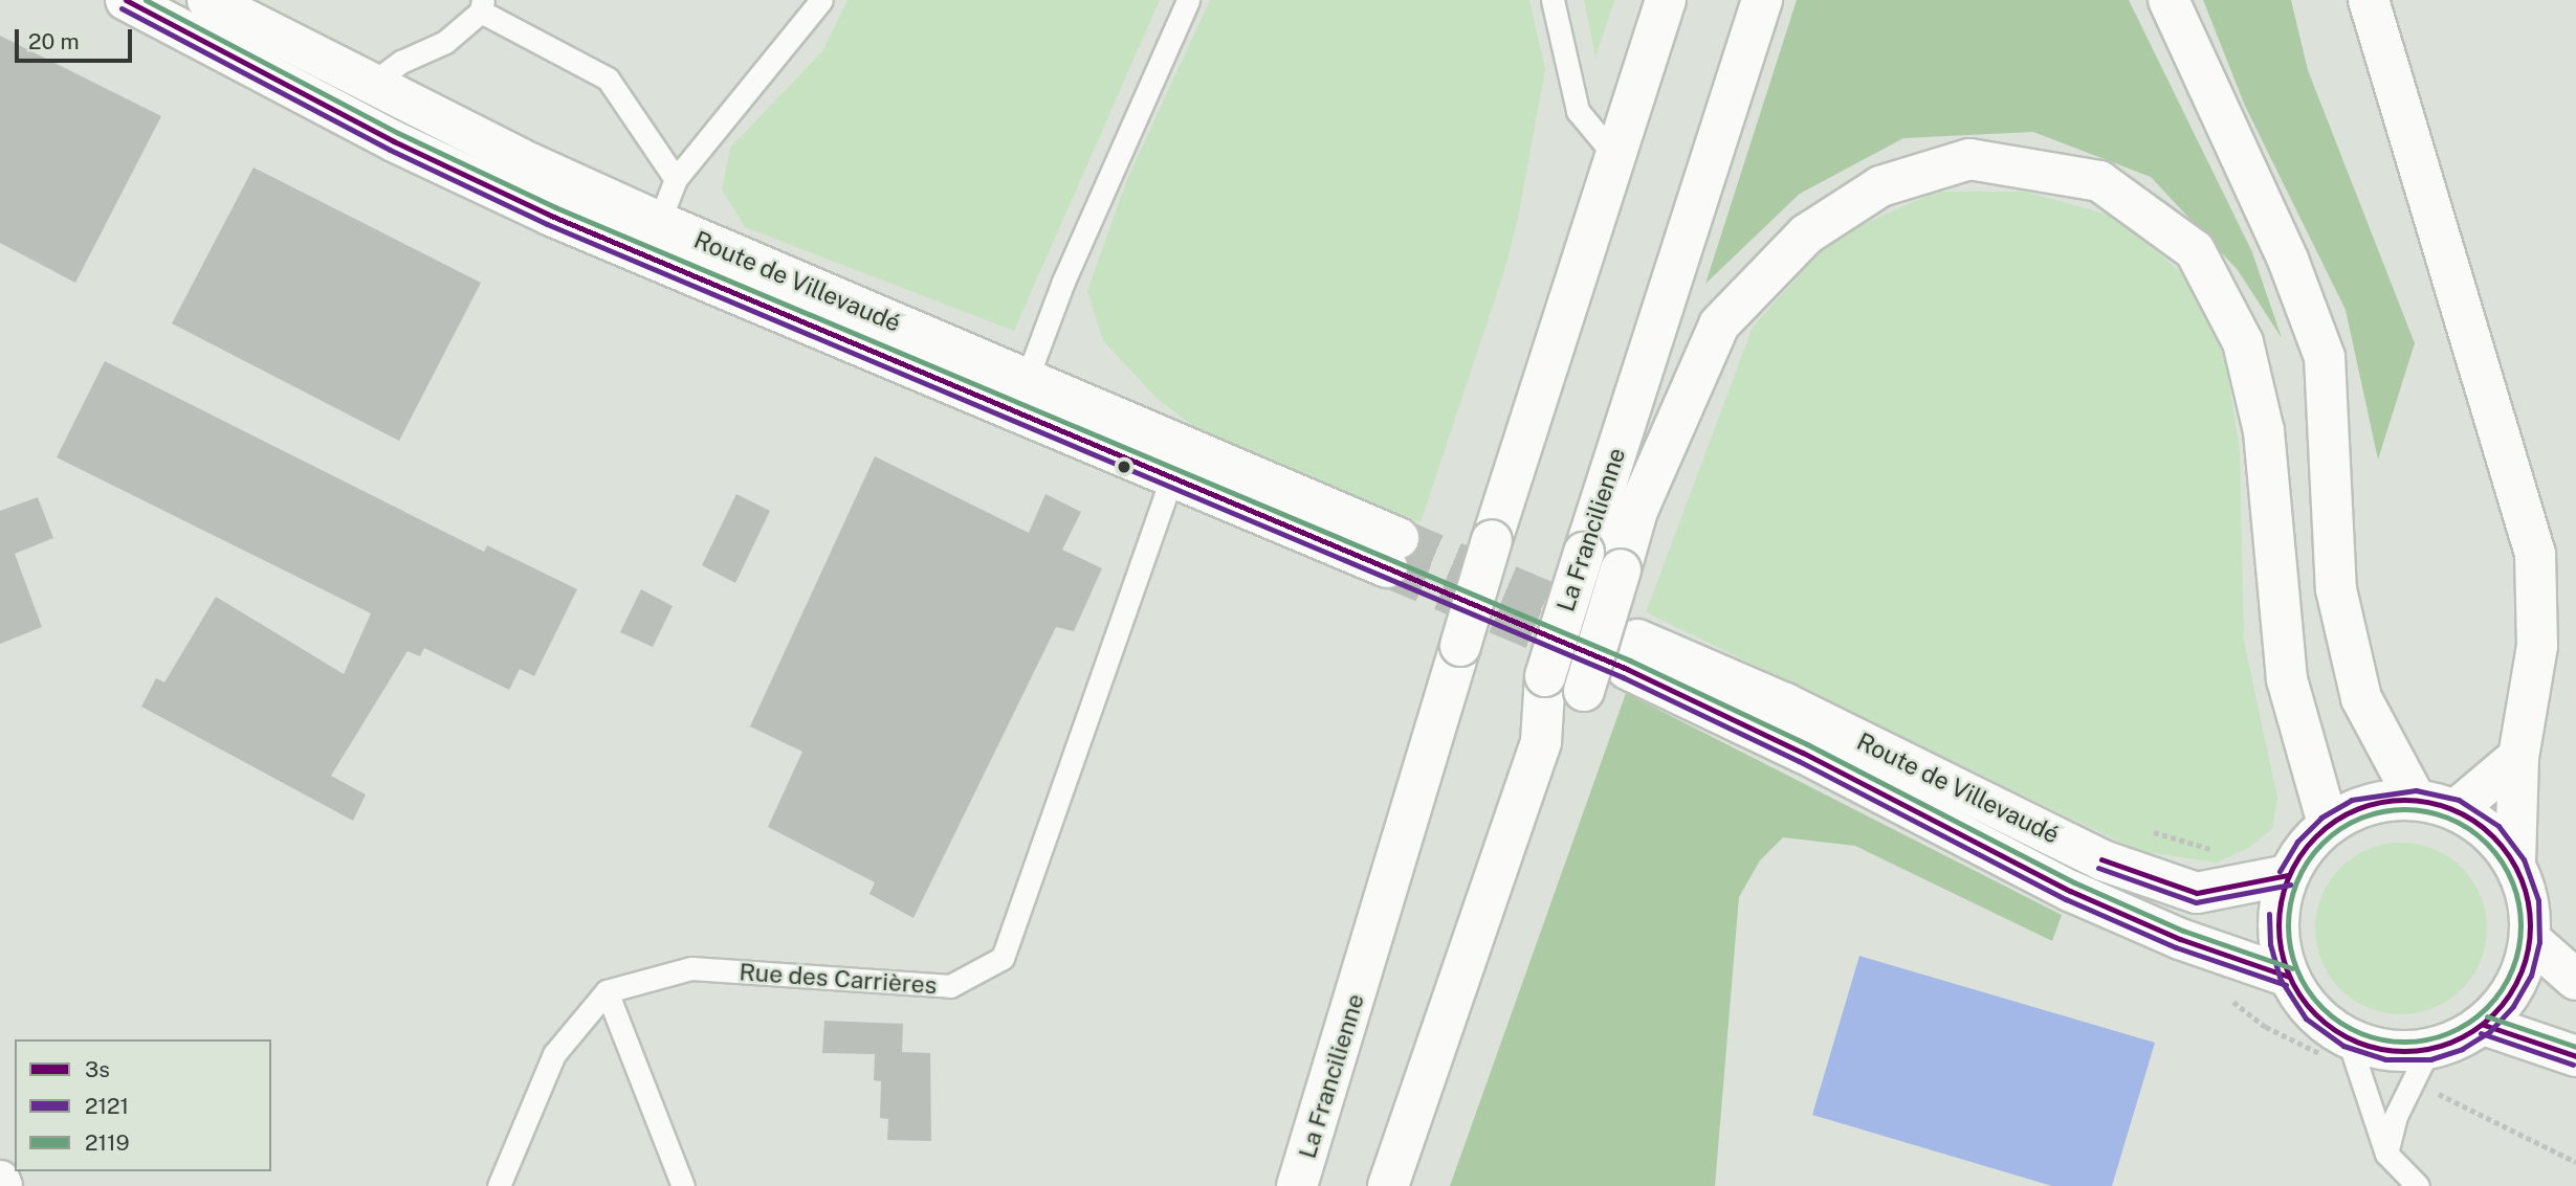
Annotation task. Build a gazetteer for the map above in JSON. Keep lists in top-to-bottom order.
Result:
{
  "streets": {
    "main road": ["Route de Villevaudé", "La Francilienne"],
    "lane": ["Rue des Carrières"]
  },
  "crossings": [
    ["Route de Villevaudé", "Rue des Carrières"]
  ],
  "lines": ["transit line 3s", "transit line 2119", "transit line 2121"],
  "legend": ["3s", "2121", "2119"],
  "scale_bar": "20 m"
}
